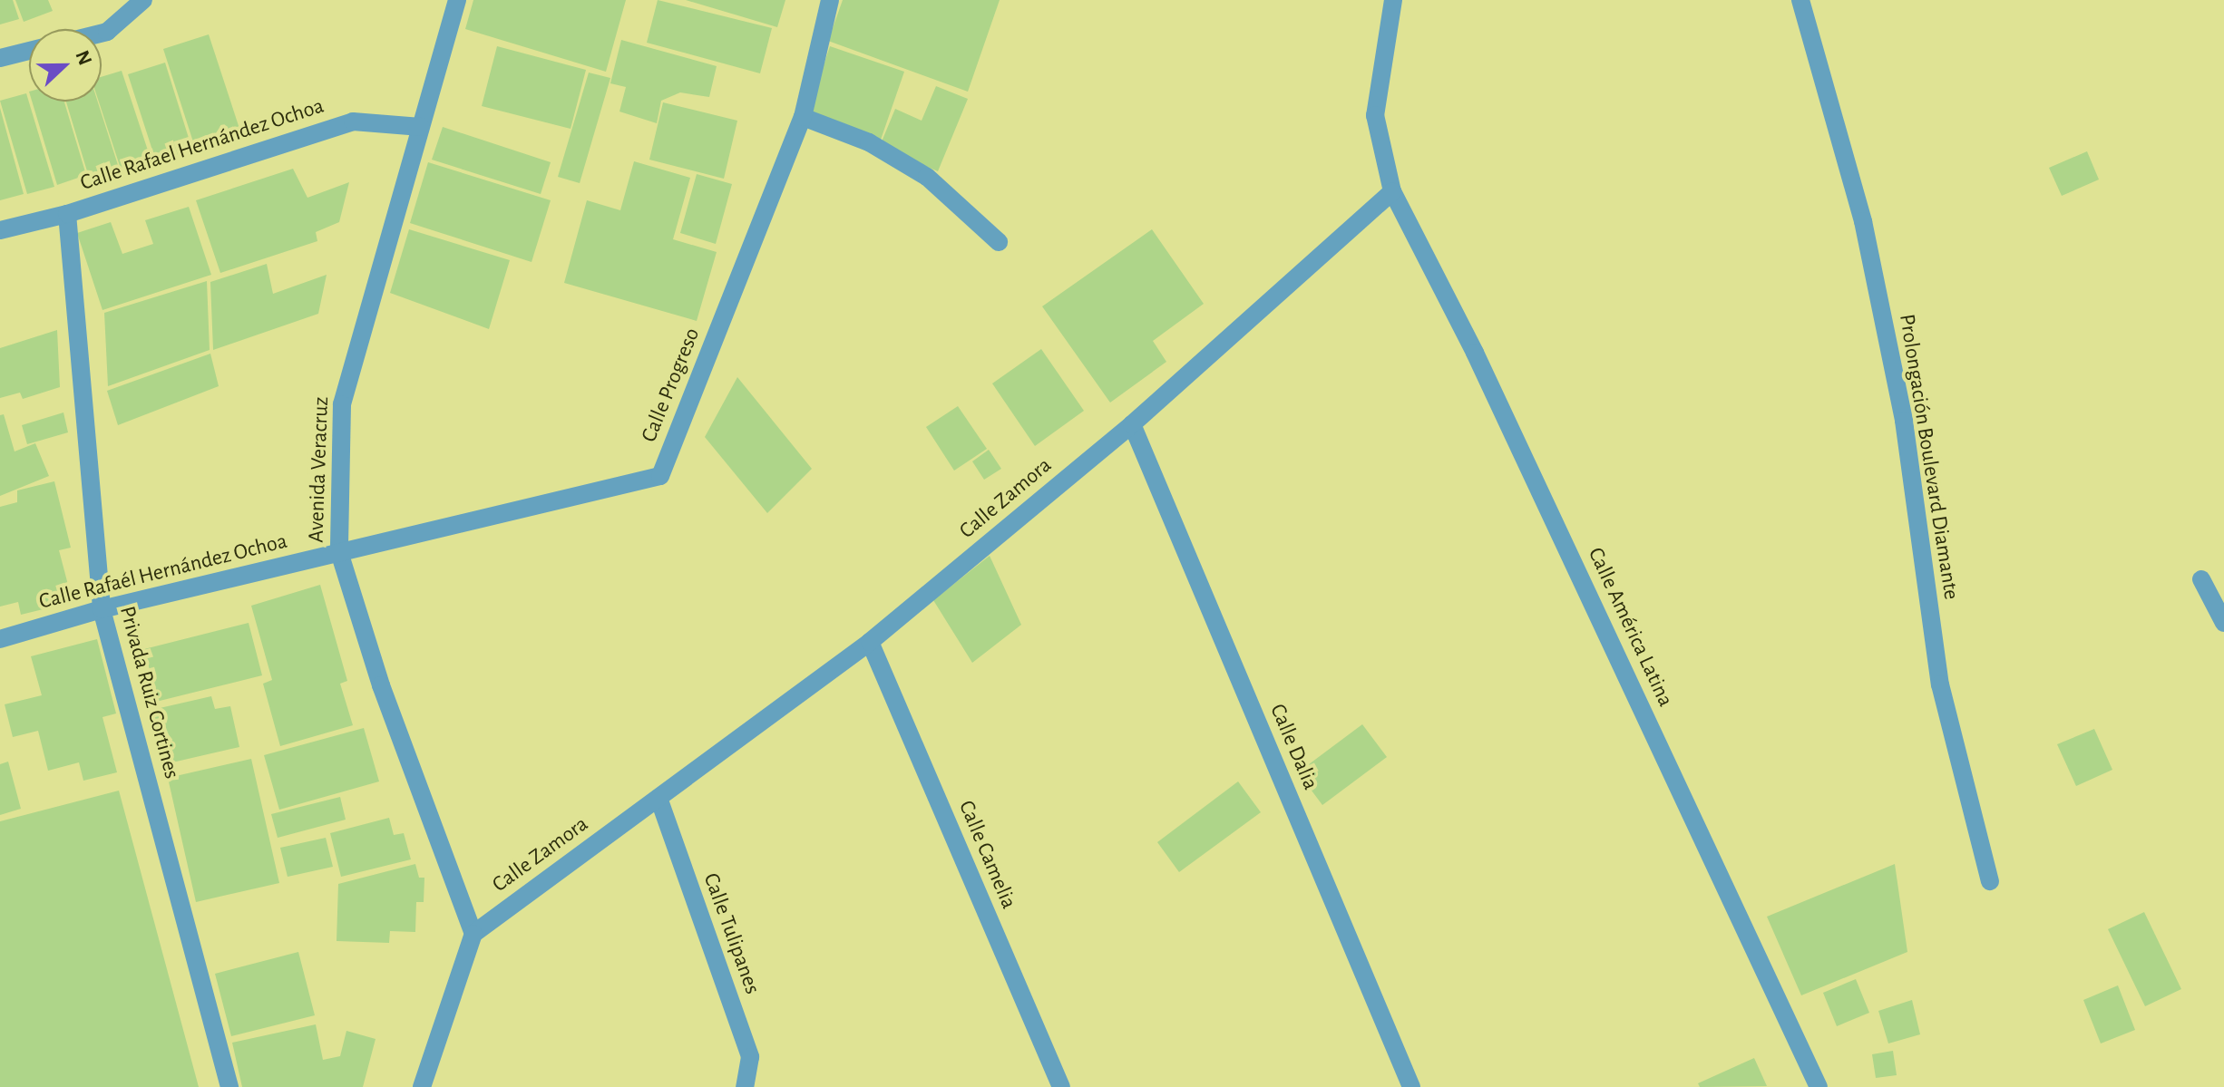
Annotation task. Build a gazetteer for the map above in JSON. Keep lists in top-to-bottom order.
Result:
{
  "streets": {
    "street": [
      "Calle Rafael Hernández Ochoa",
      "Calle Progreso",
      "Prolongación Boulevard Diamante",
      "Avenida Veracruz",
      "Calle Zamora",
      "Calle Rafaél Hernández Ochoa",
      "Calle América Latina",
      "Privada Ruiz Cortines",
      "Calle Dalia",
      "Calle Camelia",
      "Calle Tulipanes"
    ]
  },
  "crossings": [
    ["Calle Rafael Hernández Ochoa", "Avenida Veracruz"],
    ["Calle Rafael Hernández Ochoa", "Privada Ruiz Cortines"],
    ["Calle Progreso", "Avenida Veracruz"],
    ["Calle Progreso", "Calle Rafaél Hernández Ochoa"],
    ["Avenida Veracruz", "Calle Zamora"],
    ["Avenida Veracruz", "Calle Rafaél Hernández Ochoa"],
    ["Calle Zamora", "Calle América Latina"],
    ["Calle Zamora", "Calle Dalia"],
    ["Calle Zamora", "Calle Camelia"],
    ["Calle Zamora", "Calle Tulipanes"],
    ["Calle Rafaél Hernández Ochoa", "Privada Ruiz Cortines"]
  ],
  "north": "right"
}
